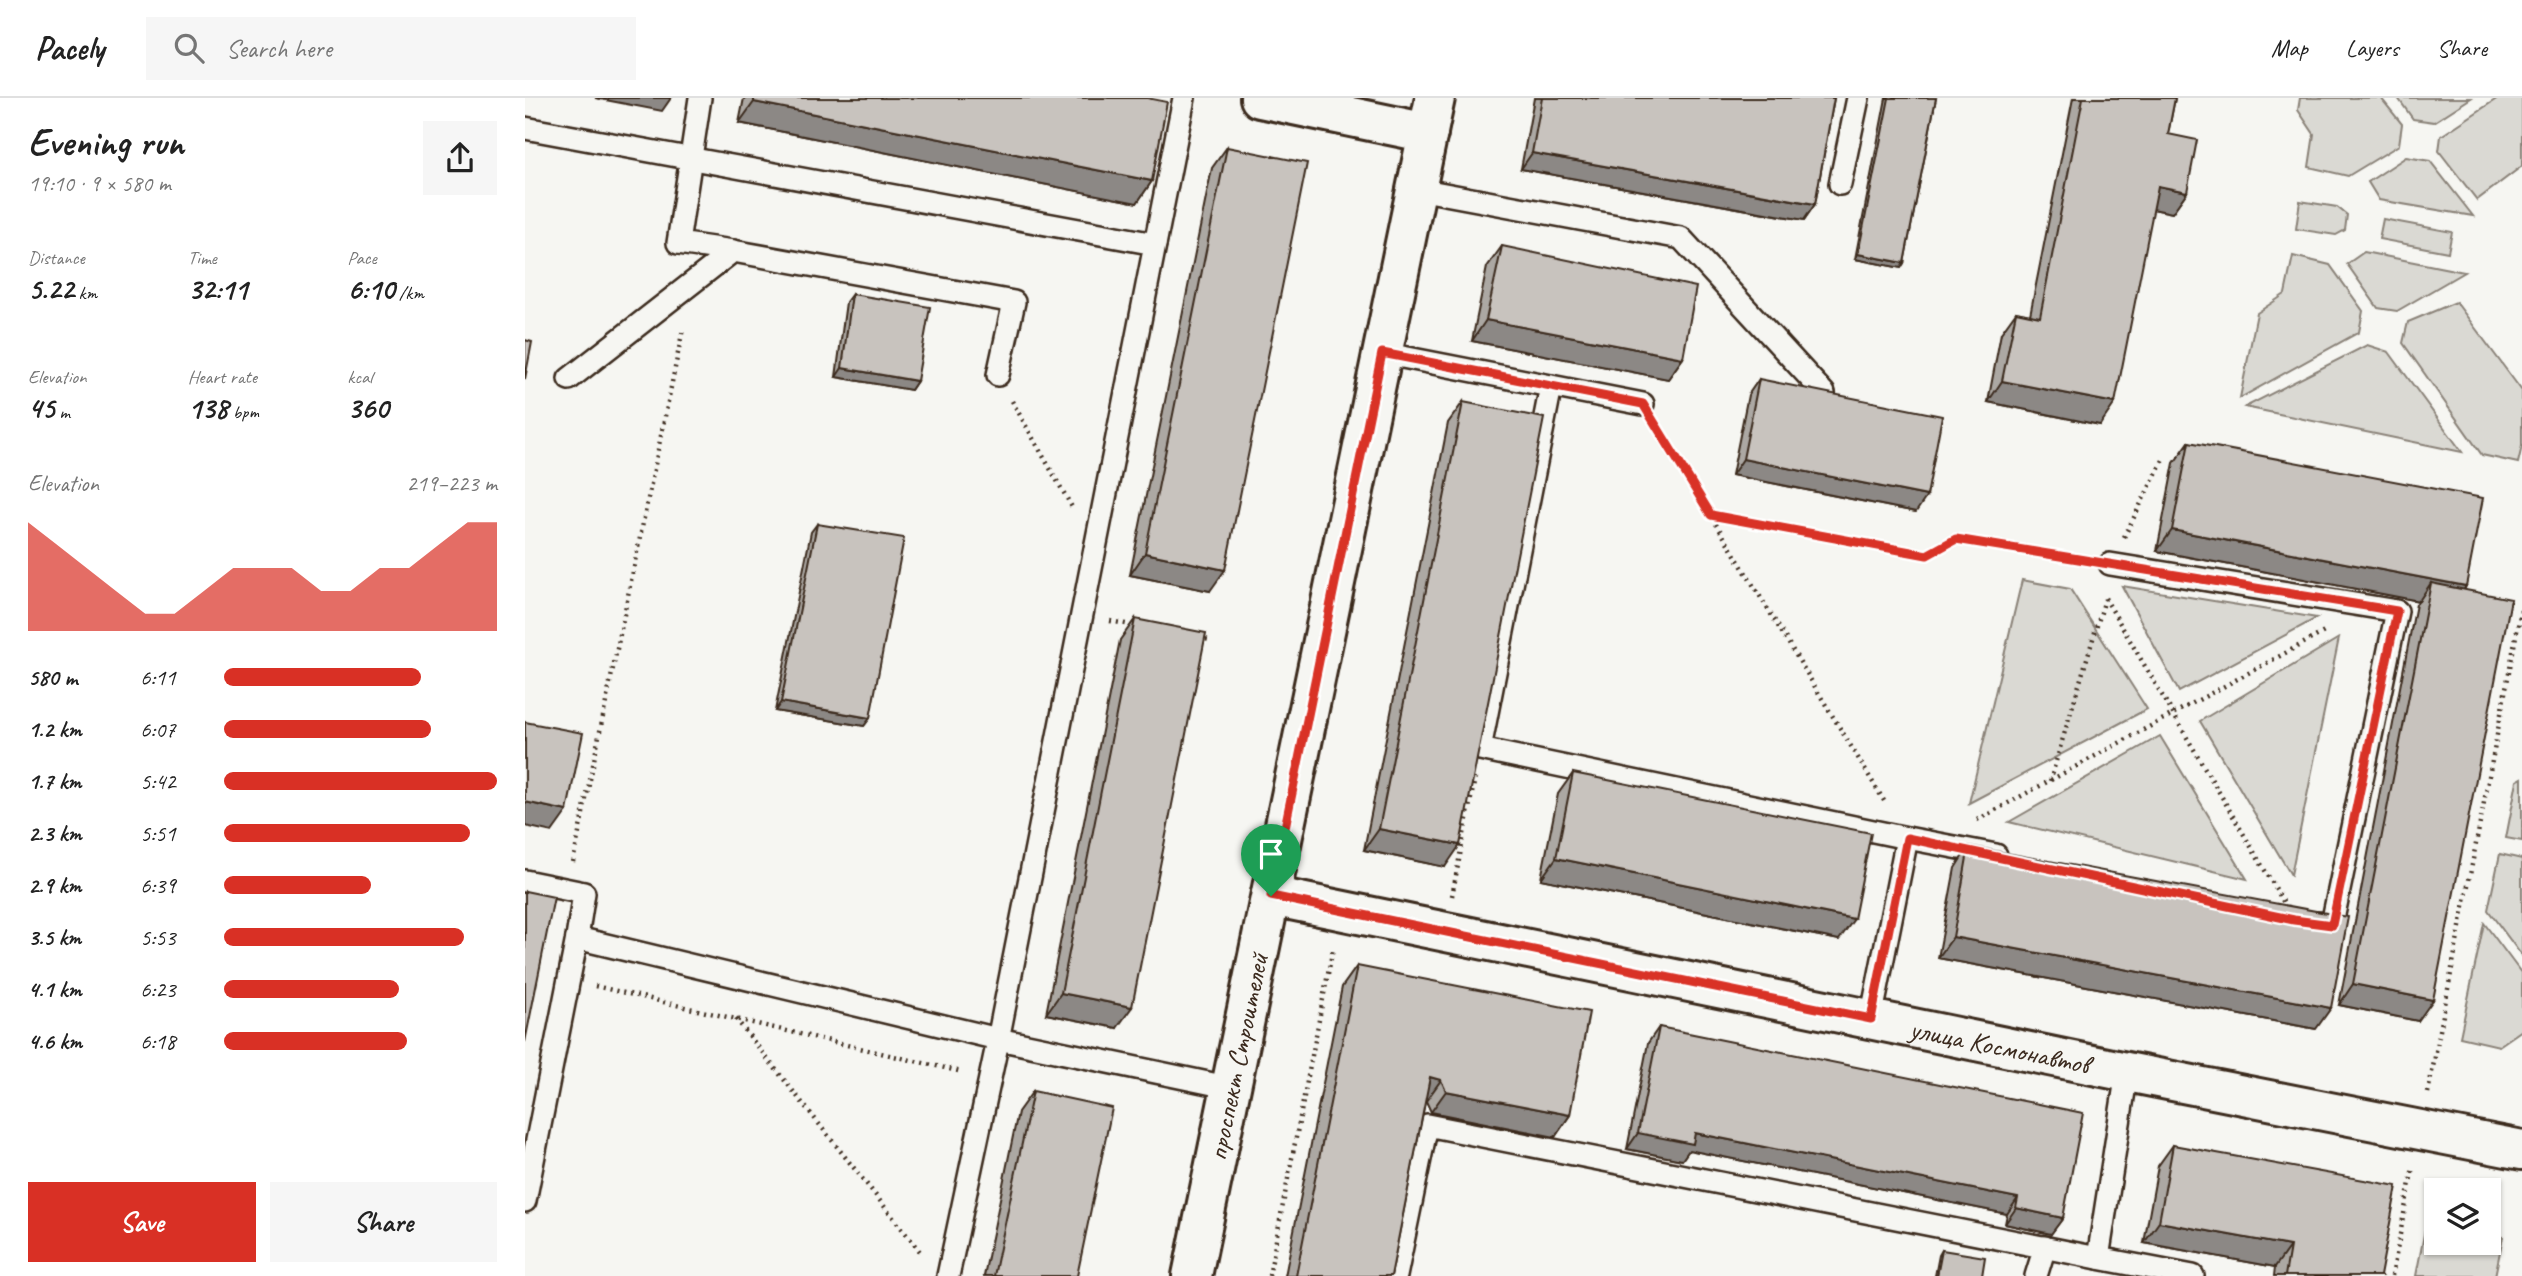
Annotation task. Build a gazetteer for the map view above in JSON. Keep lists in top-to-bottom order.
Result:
{
  "streets": {
    "street": ["улица Космонавтов", "проспект Строителей"]
  },
  "crossings": [
    ["улица Космонавтов", "проспект Строителей"]
  ],
  "page": {
    "header": "Pacely",
    "search": "Search here",
    "nav": ["Map", "Layers", "Share"],
    "heading": ["Evening run", "19:10 · 9 × 580 m"],
    "stats": [
      ["Distance", "5.22 km"],
      ["Time", "32:11"],
      ["Pace", "6:10 /km"],
      ["Elevation", "45 m"],
      ["Heart rate", "138 bpm"],
      ["kcal", "360"]
    ],
    "chart": ["Elevation", "219–223 m"],
    "list": [
      {
        "name": "580 m",
        "note": "6:11"
      },
      {
        "name": "1.2 km",
        "note": "6:07"
      },
      {
        "name": "1.7 km",
        "note": "5:42"
      },
      {
        "name": "2.3 km",
        "note": "5:51"
      },
      {
        "name": "2.9 km",
        "note": "6:39"
      },
      {
        "name": "3.5 km",
        "note": "5:53"
      },
      {
        "name": "4.1 km",
        "note": "6:23"
      },
      {
        "name": "4.6 km",
        "note": "6:18"
      }
    ],
    "buttons": ["Save", "Share"]
  }
}
